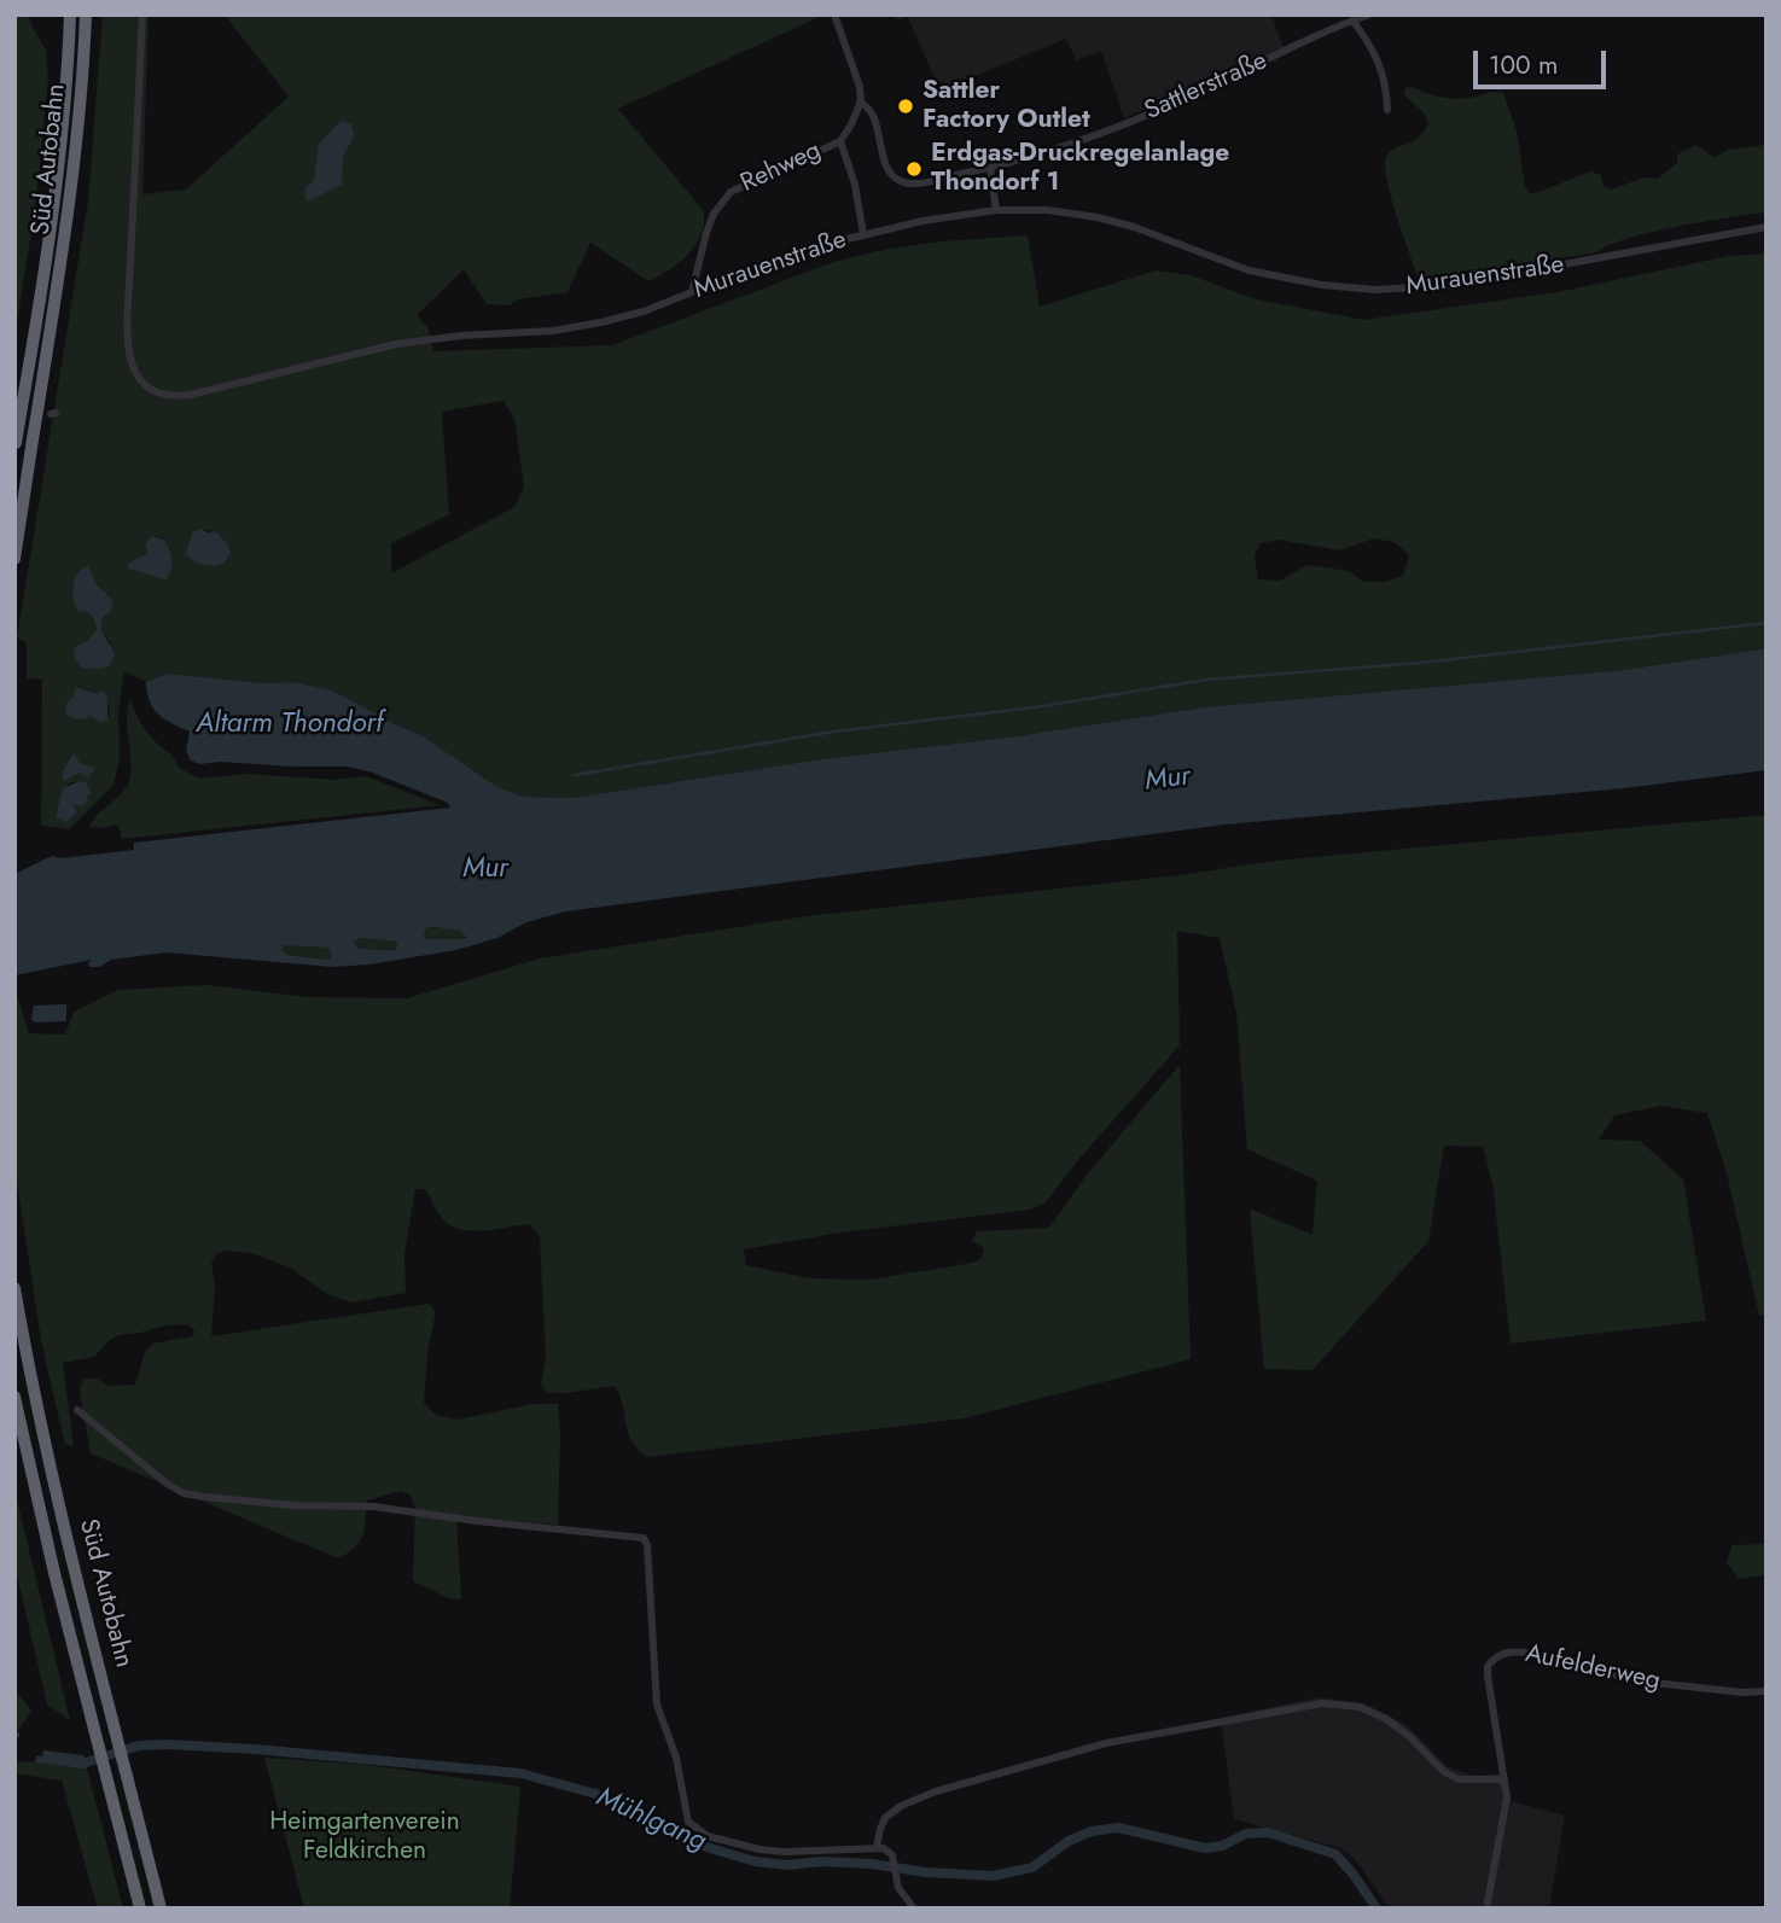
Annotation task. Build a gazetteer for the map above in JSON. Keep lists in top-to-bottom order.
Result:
{
  "streets": {
    "highway": ["Süd Autobahn"],
    "street": [
      "Sattlerstraße",
      "Rehweg",
      "Murauenstraße",
      "Aufelderweg"
    ]
  },
  "crossings": [
    ["Sattlerstraße", "Rehweg"],
    ["Rehweg", "Murauenstraße"]
  ],
  "water": ["Altarm Thondorf", "Mur", "Mühlgang"],
  "parks": ["Heimgartenverein Feldkirchen"],
  "places": ["Sattler Factory Outlet", "Erdgas-Druckregelanlage Thondorf 1"],
  "scale_bar": "100 m"
}
